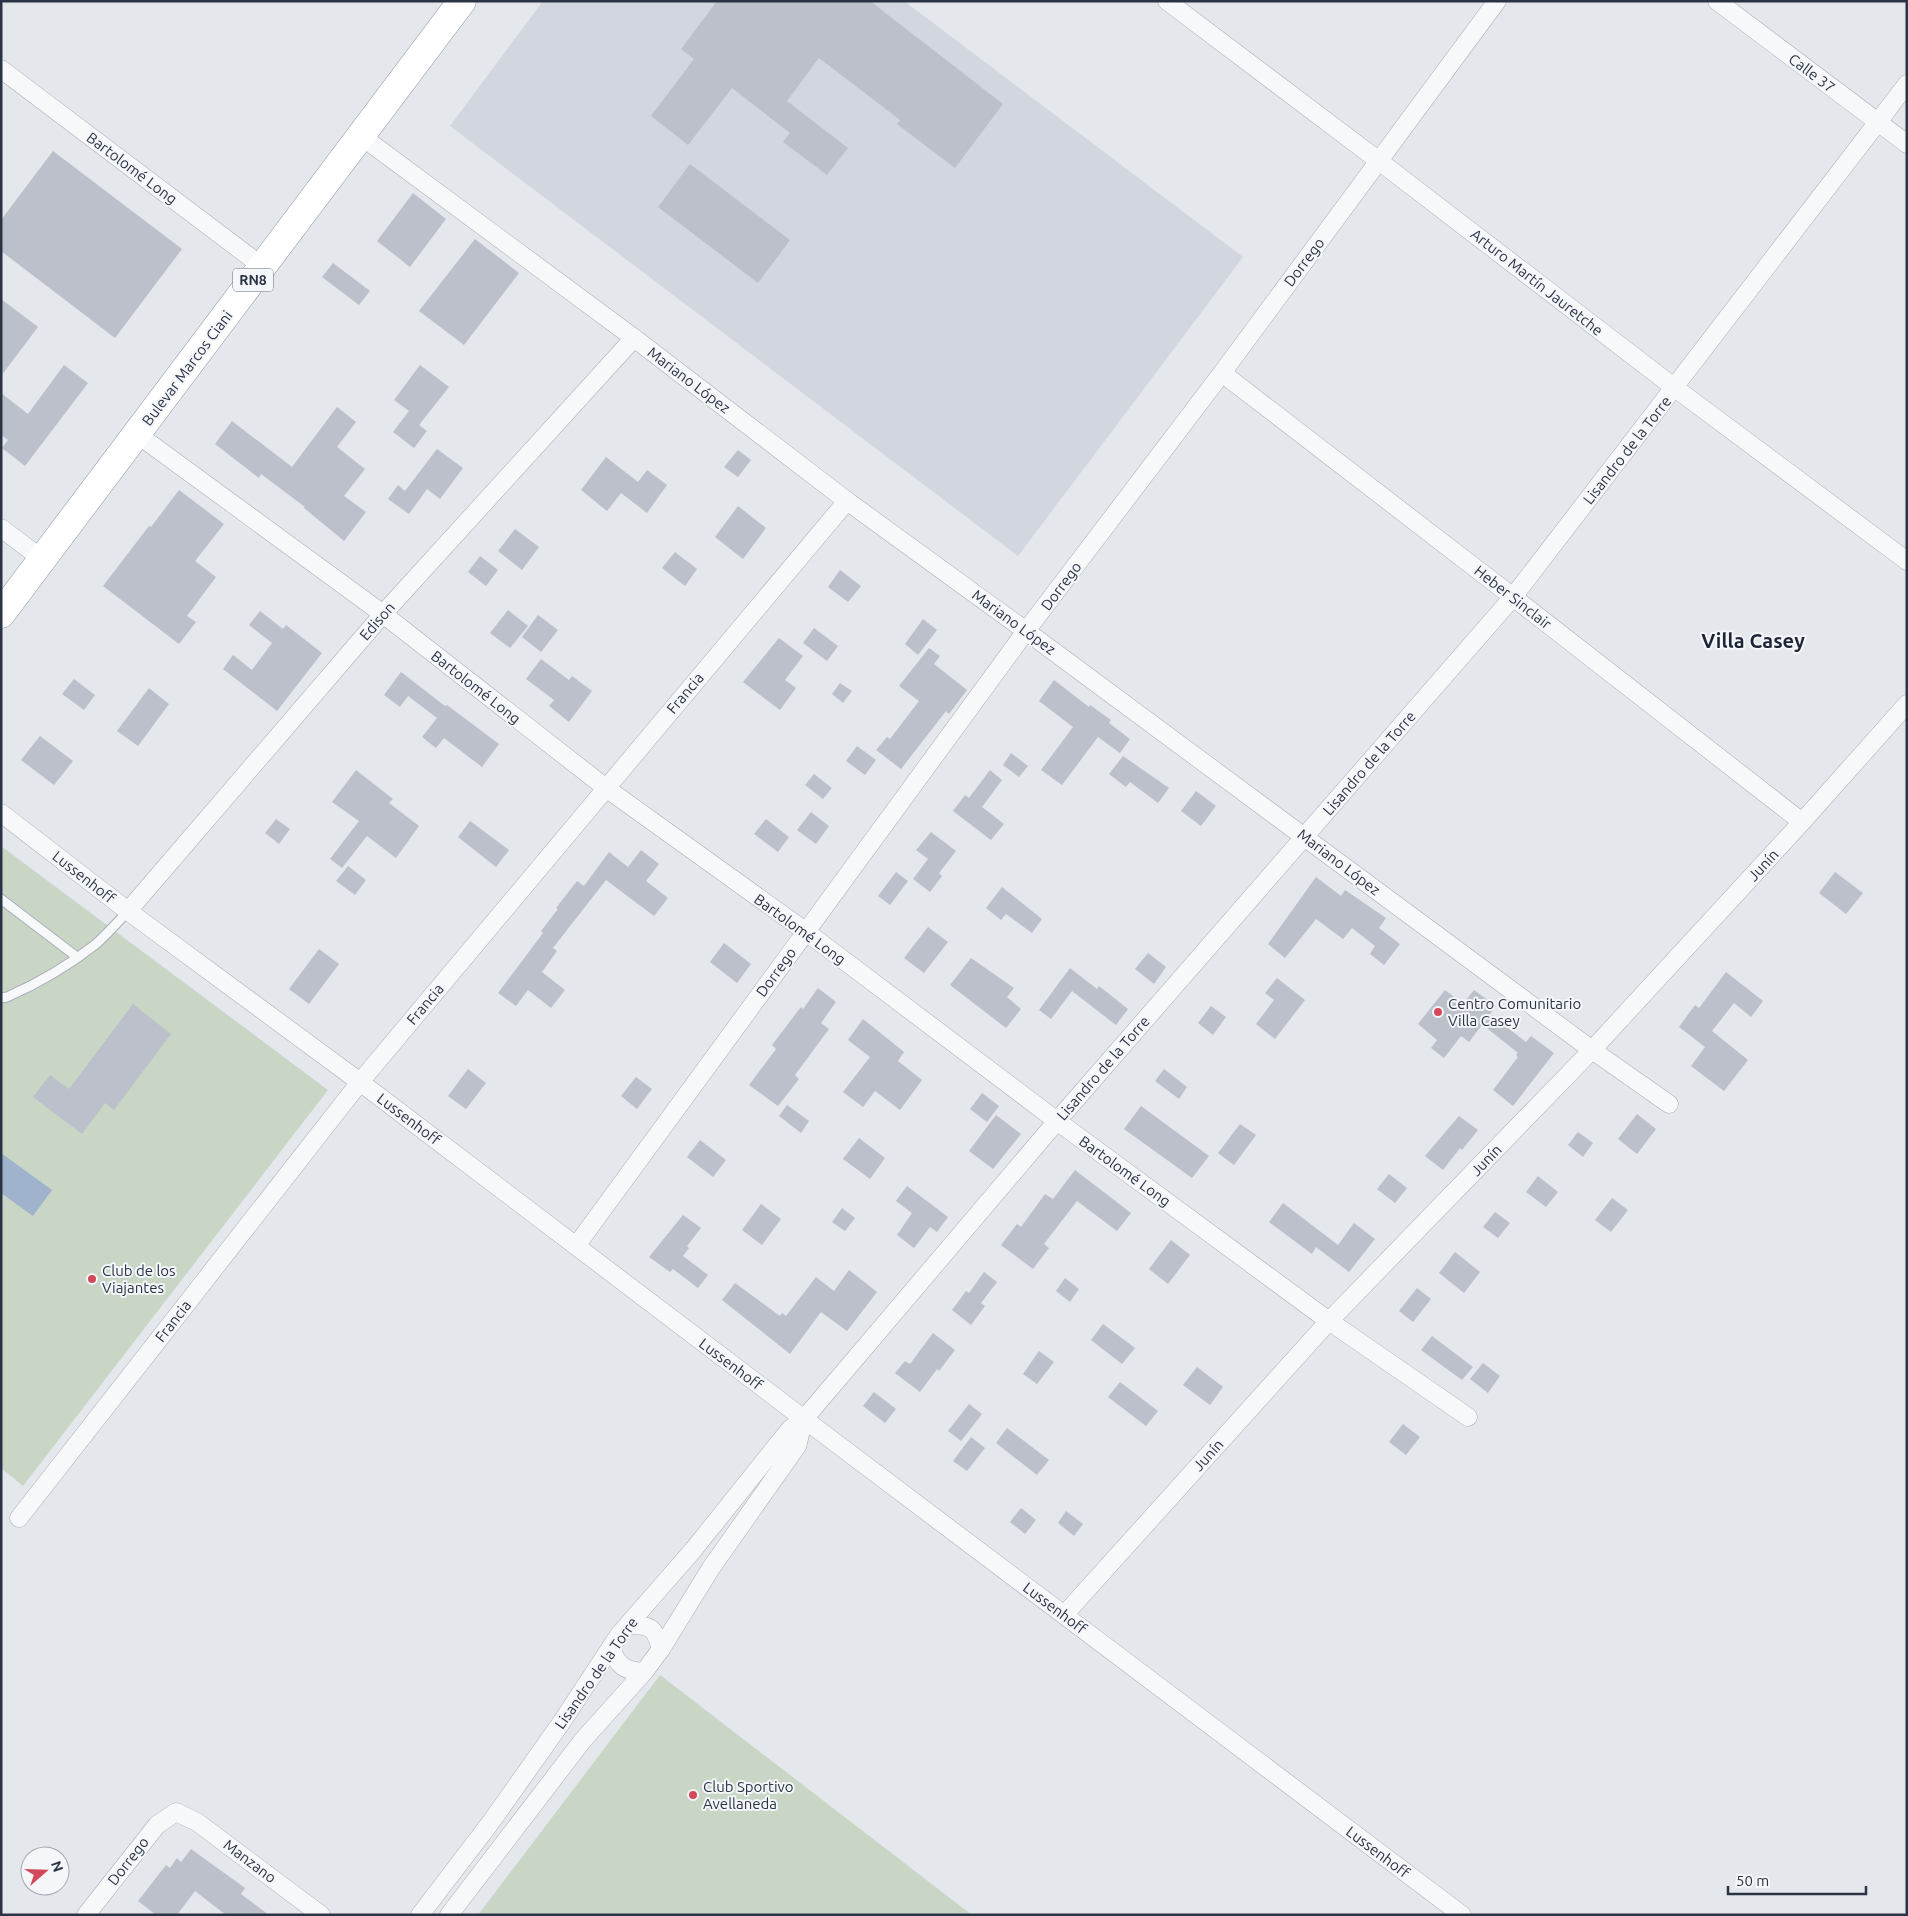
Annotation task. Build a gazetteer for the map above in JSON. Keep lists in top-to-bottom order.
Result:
{
  "streets": {
    "highway": ["RN8", "Bulevar Marcos Ciani"],
    "street": [
      "Calle 37",
      "Bartolomé Long",
      "Dorrego",
      "Arturo Martín Jauretche",
      "Mariano López",
      "Lisandro de la Torre",
      "Heber Sinclair",
      "Edison",
      "Francia",
      "Junín",
      "Lussenhoff",
      "Manzano"
    ]
  },
  "crossings": [
    ["Calle 37", "Lisandro de la Torre"],
    ["Bartolomé Long", "Dorrego"],
    ["Bartolomé Long", "Bulevar Marcos Ciani"],
    ["Bartolomé Long", "Lisandro de la Torre"],
    ["Bartolomé Long", "Edison"],
    ["Bartolomé Long", "Francia"],
    ["Bartolomé Long", "Junín"],
    ["Dorrego", "Arturo Martín Jauretche"],
    ["Dorrego", "Mariano López"],
    ["Dorrego", "Heber Sinclair"],
    ["Dorrego", "Lussenhoff"],
    ["Dorrego", "Manzano"],
    ["Arturo Martín Jauretche", "Lisandro de la Torre"],
    ["Bulevar Marcos Ciani", "Mariano López"],
    ["Mariano López", "Lisandro de la Torre"],
    ["Mariano López", "Edison"],
    ["Mariano López", "Francia"],
    ["Mariano López", "Junín"],
    ["Lisandro de la Torre", "Heber Sinclair"],
    ["Lisandro de la Torre", "Lussenhoff"],
    ["Heber Sinclair", "Junín"],
    ["Edison", "Lussenhoff"],
    ["Francia", "Lussenhoff"],
    ["Junín", "Lussenhoff"]
  ],
  "districts": ["Villa Casey"],
  "places": ["Centro Comunitario Villa Casey", "Club de los Viajantes", "Club Sportivo Avellaneda"],
  "scale_bar": "50 m",
  "north": "right"
}
